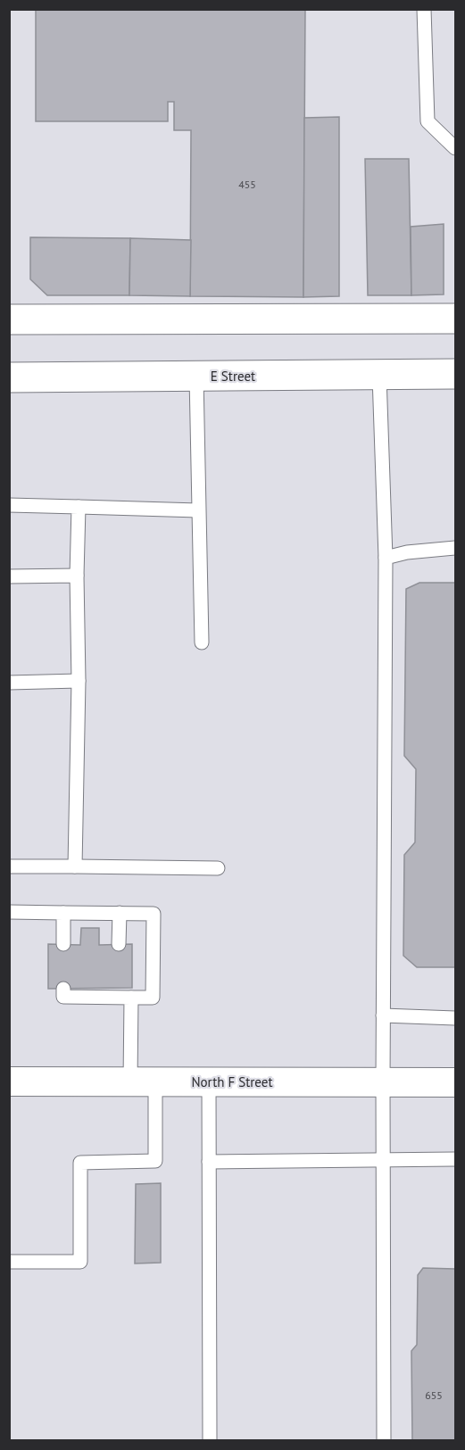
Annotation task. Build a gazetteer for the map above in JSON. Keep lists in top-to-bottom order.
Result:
{
  "streets": {
    "main road": ["E Street"],
    "street": ["North F Street"]
  },
  "house_numbers": ["455", "655"]
}
